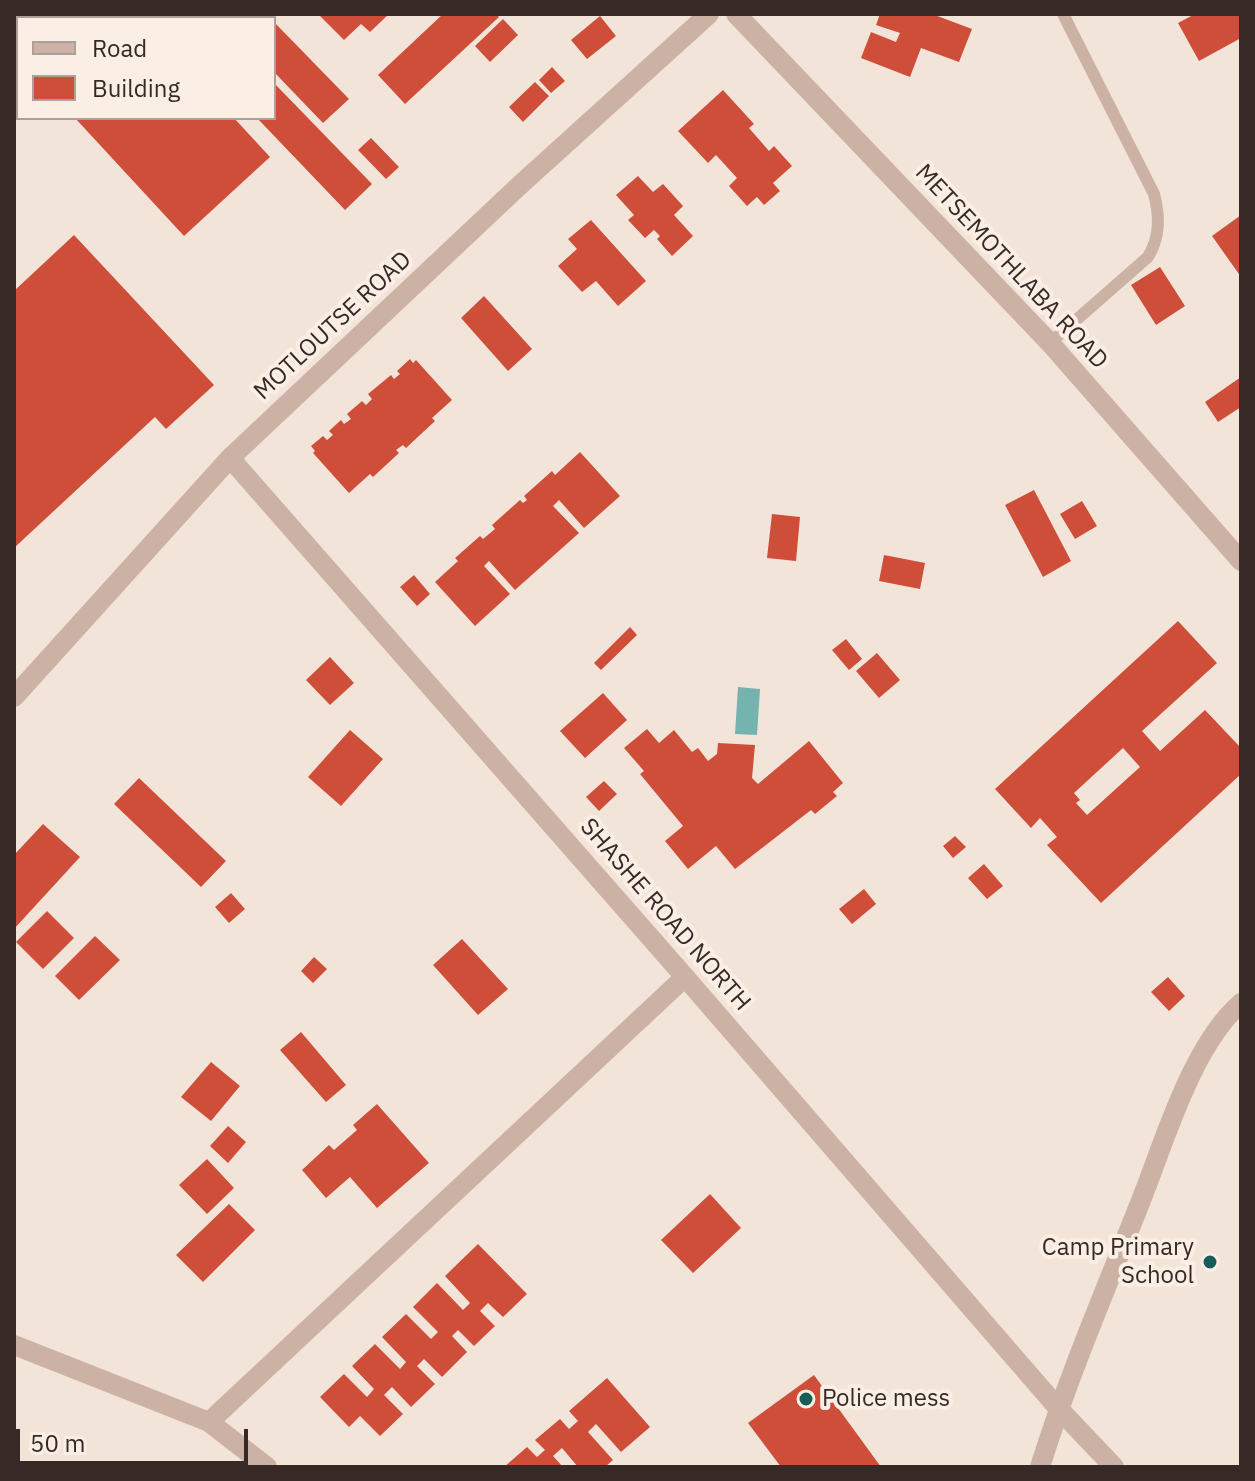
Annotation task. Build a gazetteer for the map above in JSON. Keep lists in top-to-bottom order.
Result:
{
  "streets": {
    "street": ["METSEMOTHLABA ROAD", "MOTLOUTSE ROAD", "SHASHE ROAD NORTH"]
  },
  "crossings": [
    ["MOTLOUTSE ROAD", "SHASHE ROAD NORTH"]
  ],
  "places": ["Camp Primary School", "Police mess"],
  "legend": ["Road", "Building"],
  "scale_bar": "50 m"
}
